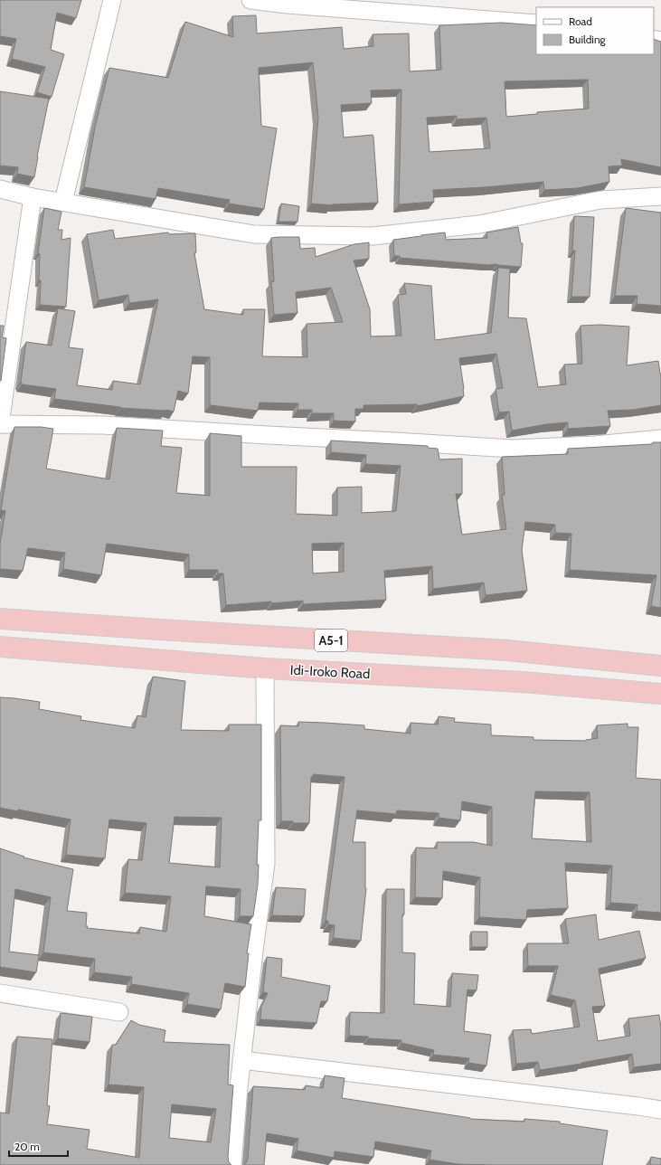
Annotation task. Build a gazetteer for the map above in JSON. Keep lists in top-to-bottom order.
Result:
{
  "streets": {
    "highway": ["A5-1", "Idi-Iroko Road"]
  },
  "legend": ["Road", "Building"],
  "scale_bar": "20 m"
}
